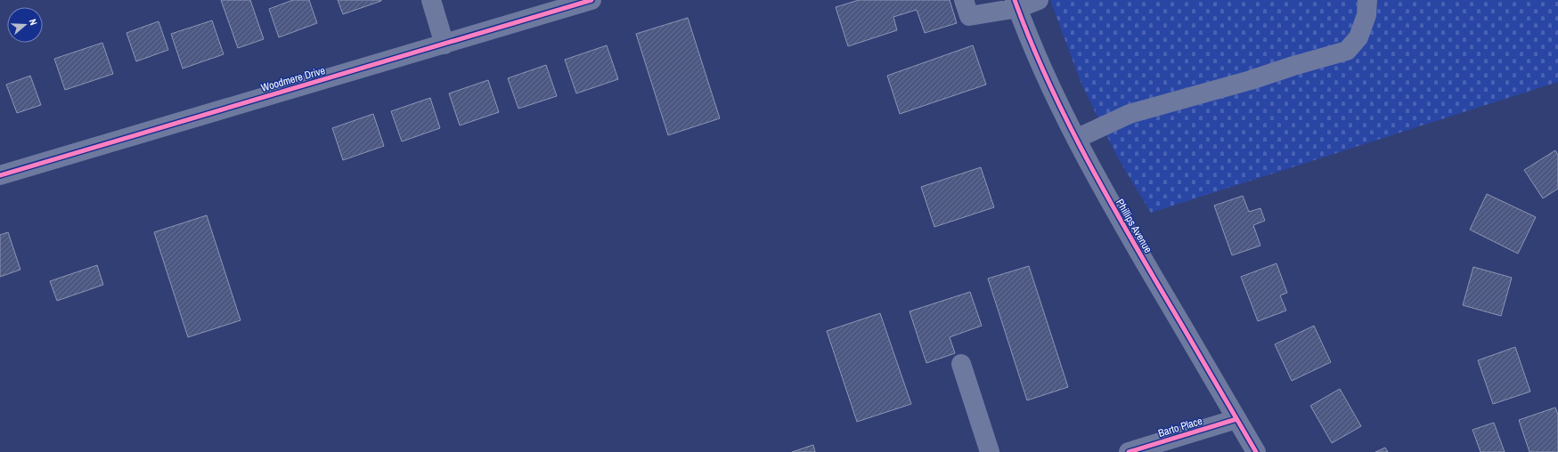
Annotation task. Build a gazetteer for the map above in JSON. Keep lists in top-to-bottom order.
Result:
{
  "streets": {
    "street": ["Woodmere Drive", "Phillips Avenue", "Barto Place"]
  },
  "crossings": [
    ["Phillips Avenue", "Barto Place"]
  ],
  "north": "right"
}
